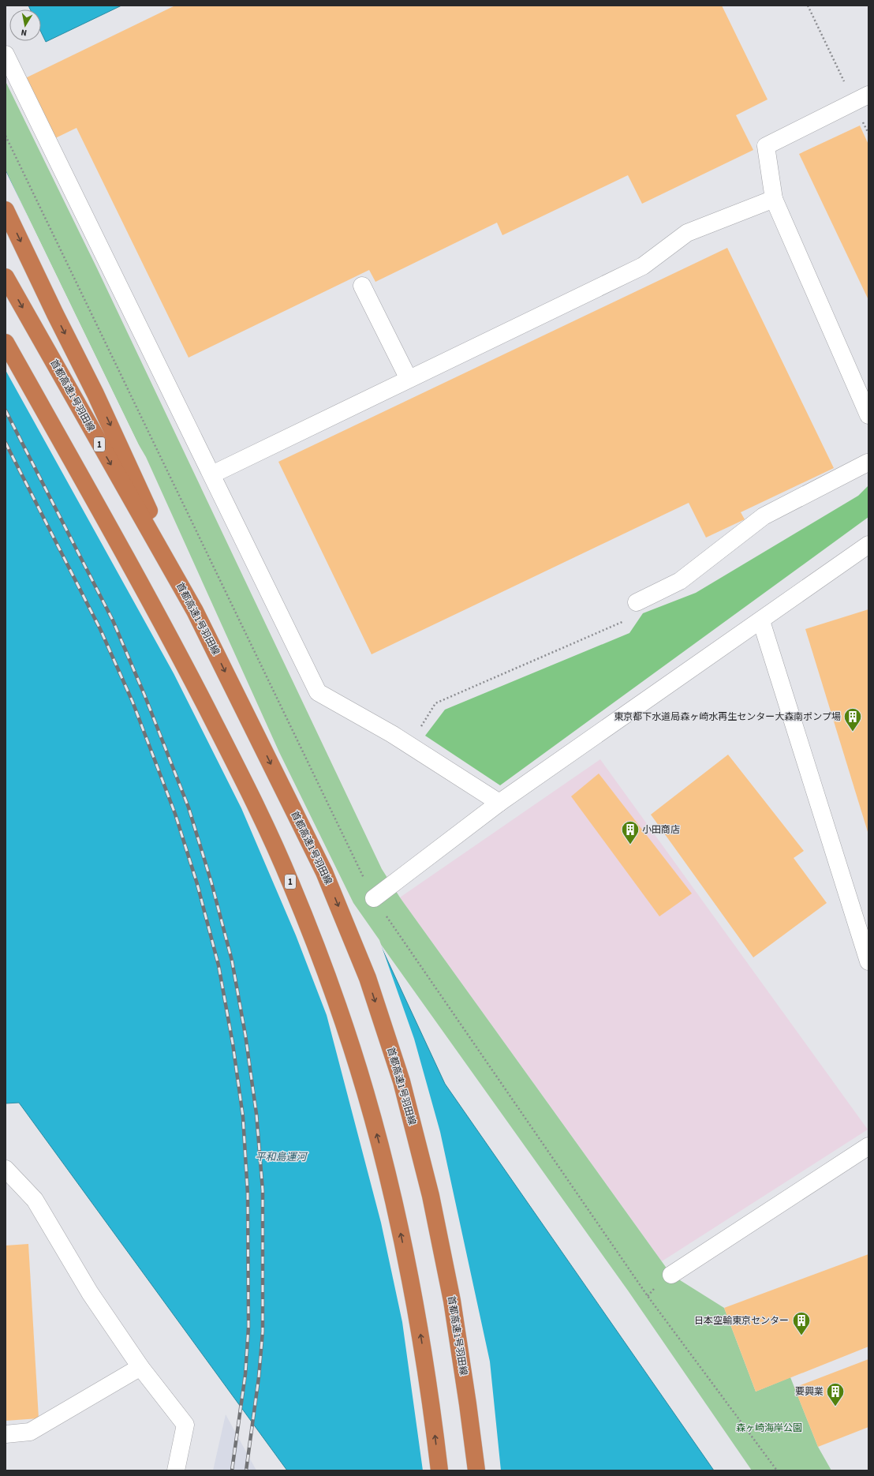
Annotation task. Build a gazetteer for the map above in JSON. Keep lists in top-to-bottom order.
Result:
{
  "streets": {
    "highway": ["首都高速1号羽田線", "1"]
  },
  "water": ["平和島運河"],
  "parks": ["森ヶ崎海岸公園"],
  "places": {
    "building": [
      "東京都下水道局森ヶ崎水再生センター大森南ポンプ場",
      "小田商店",
      "日本空輸東京センター",
      "要興業"
    ]
  },
  "north": "bottom"
}
